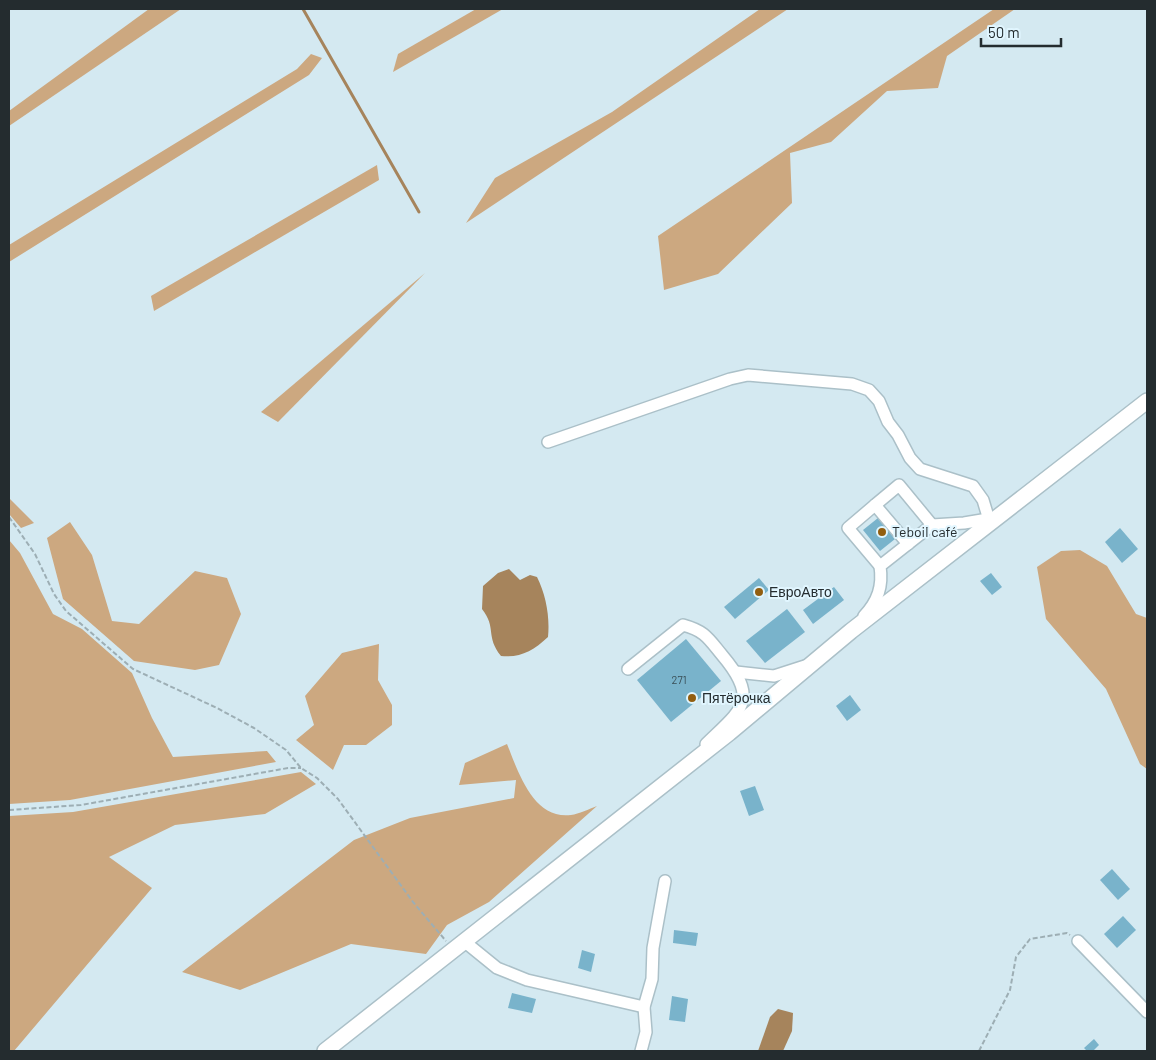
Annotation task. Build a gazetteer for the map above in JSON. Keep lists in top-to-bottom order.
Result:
{
  "places": ["Teboil café", "ЕвроАвто", "Пятёрочка"],
  "house_numbers": ["271"],
  "scale_bar": "50 m"
}
